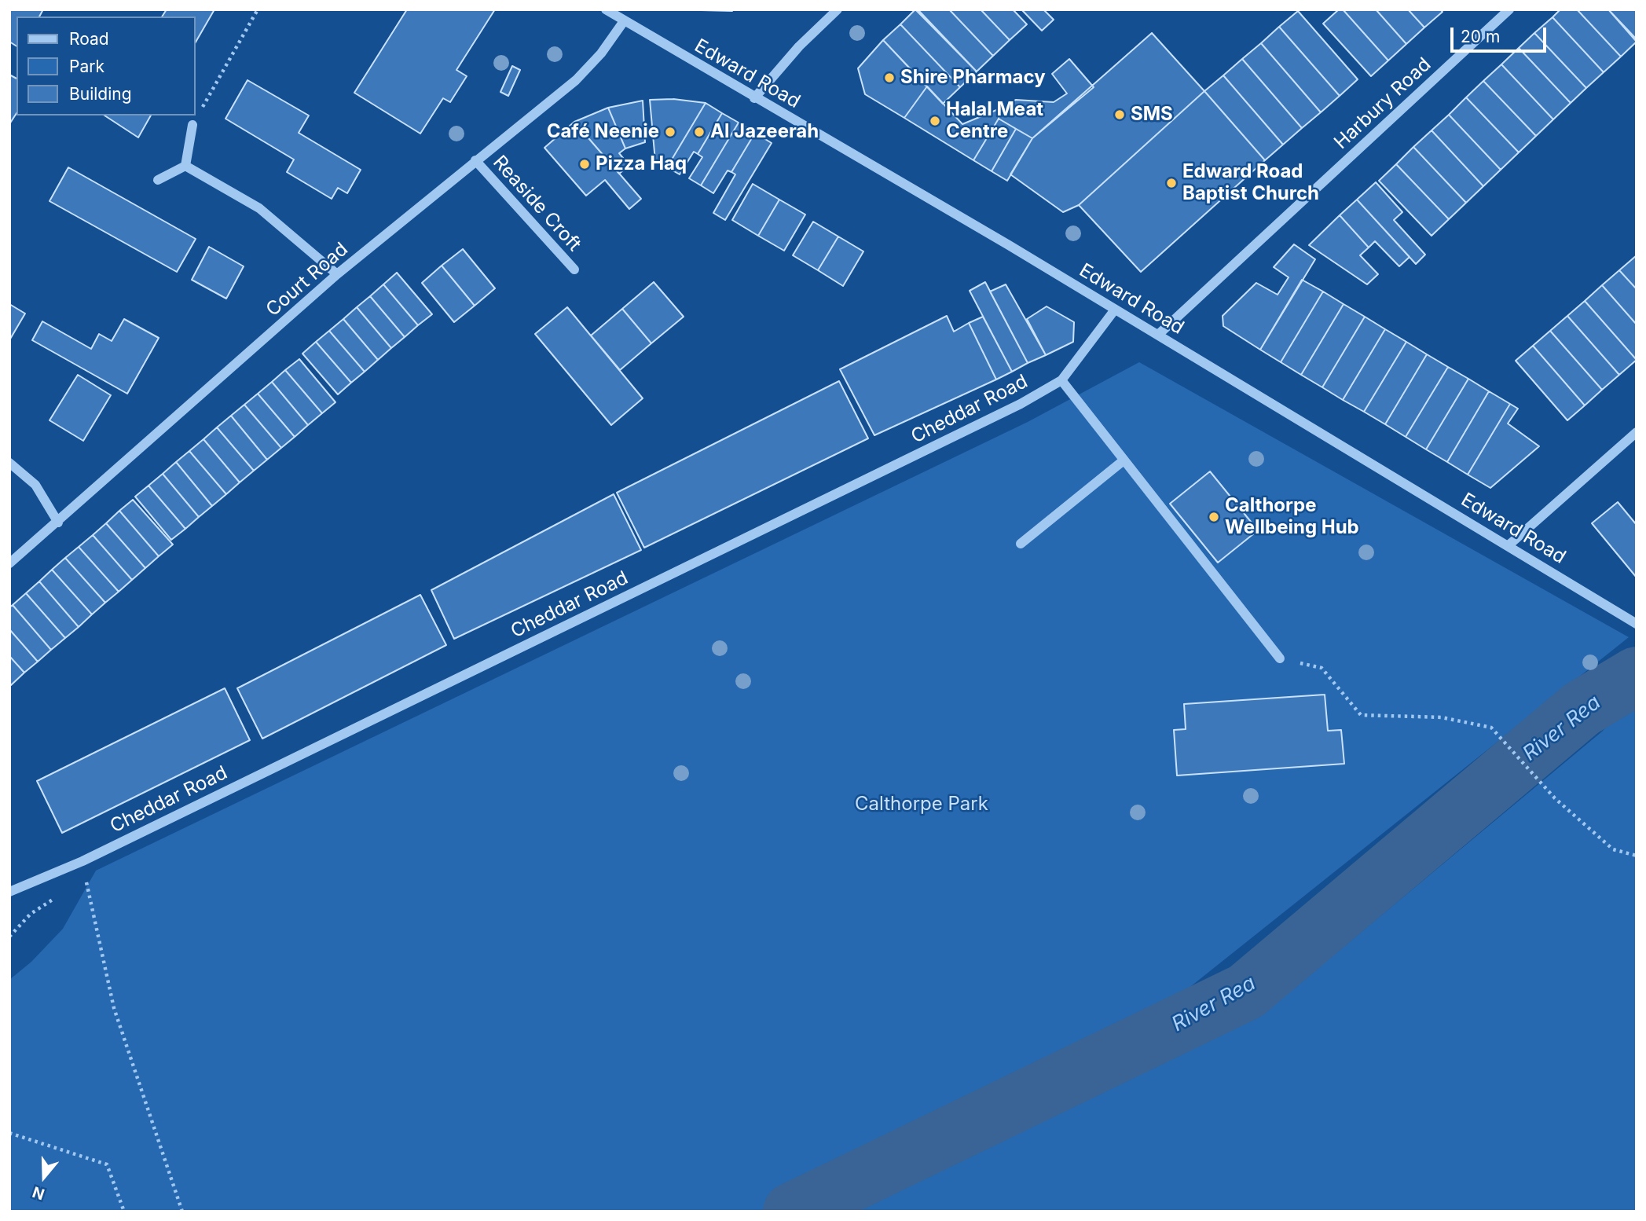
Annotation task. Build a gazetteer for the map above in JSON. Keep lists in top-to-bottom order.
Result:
{
  "streets": {
    "street": [
      "Edward Road",
      "Harbury Road",
      "Reaside Croft",
      "Court Road",
      "Cheddar Road"
    ]
  },
  "crossings": [
    ["Edward Road", "Harbury Road"],
    ["Edward Road", "Court Road"],
    ["Edward Road", "Cheddar Road"],
    ["Reaside Croft", "Court Road"]
  ],
  "water": ["River Rea"],
  "parks": ["Calthorpe Park"],
  "places": [
    "Shire Pharmacy",
    "SMS",
    "Halal Meat Centre",
    "Café Neenie",
    "Al Jazeerah",
    "Pizza Haq",
    "Edward Road Baptist Church",
    "Calthorpe Wellbeing Hub"
  ],
  "legend": ["Road", "Park", "Building"],
  "scale_bar": "20 m",
  "north": "bottom"
}
